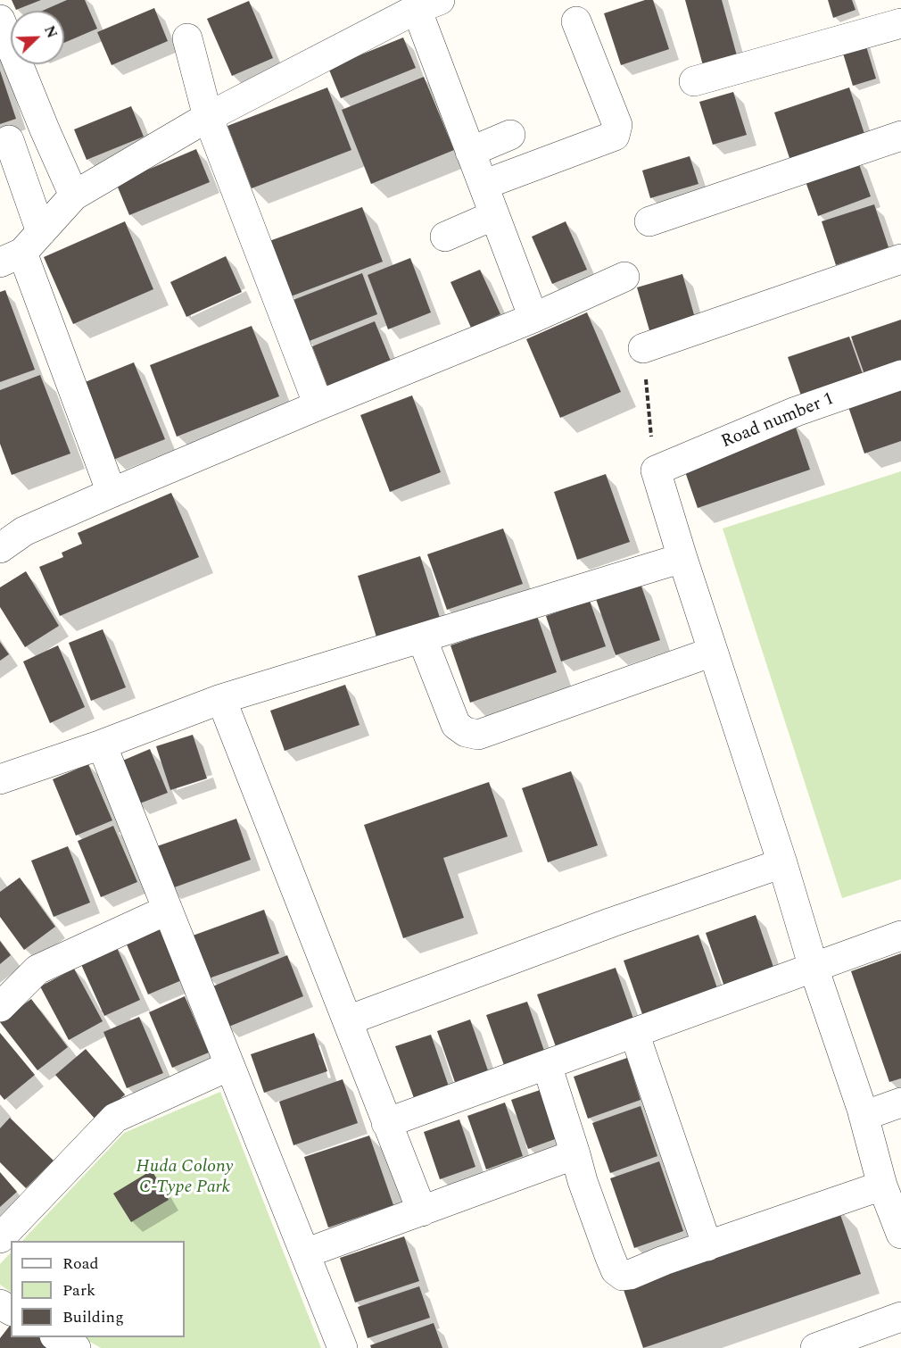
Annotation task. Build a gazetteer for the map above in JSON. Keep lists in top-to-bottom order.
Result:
{
  "streets": {
    "street": ["Road number 1"]
  },
  "parks": ["Huda Colony C-Type Park"],
  "legend": ["Road", "Park", "Building"],
  "north": "top right"
}
